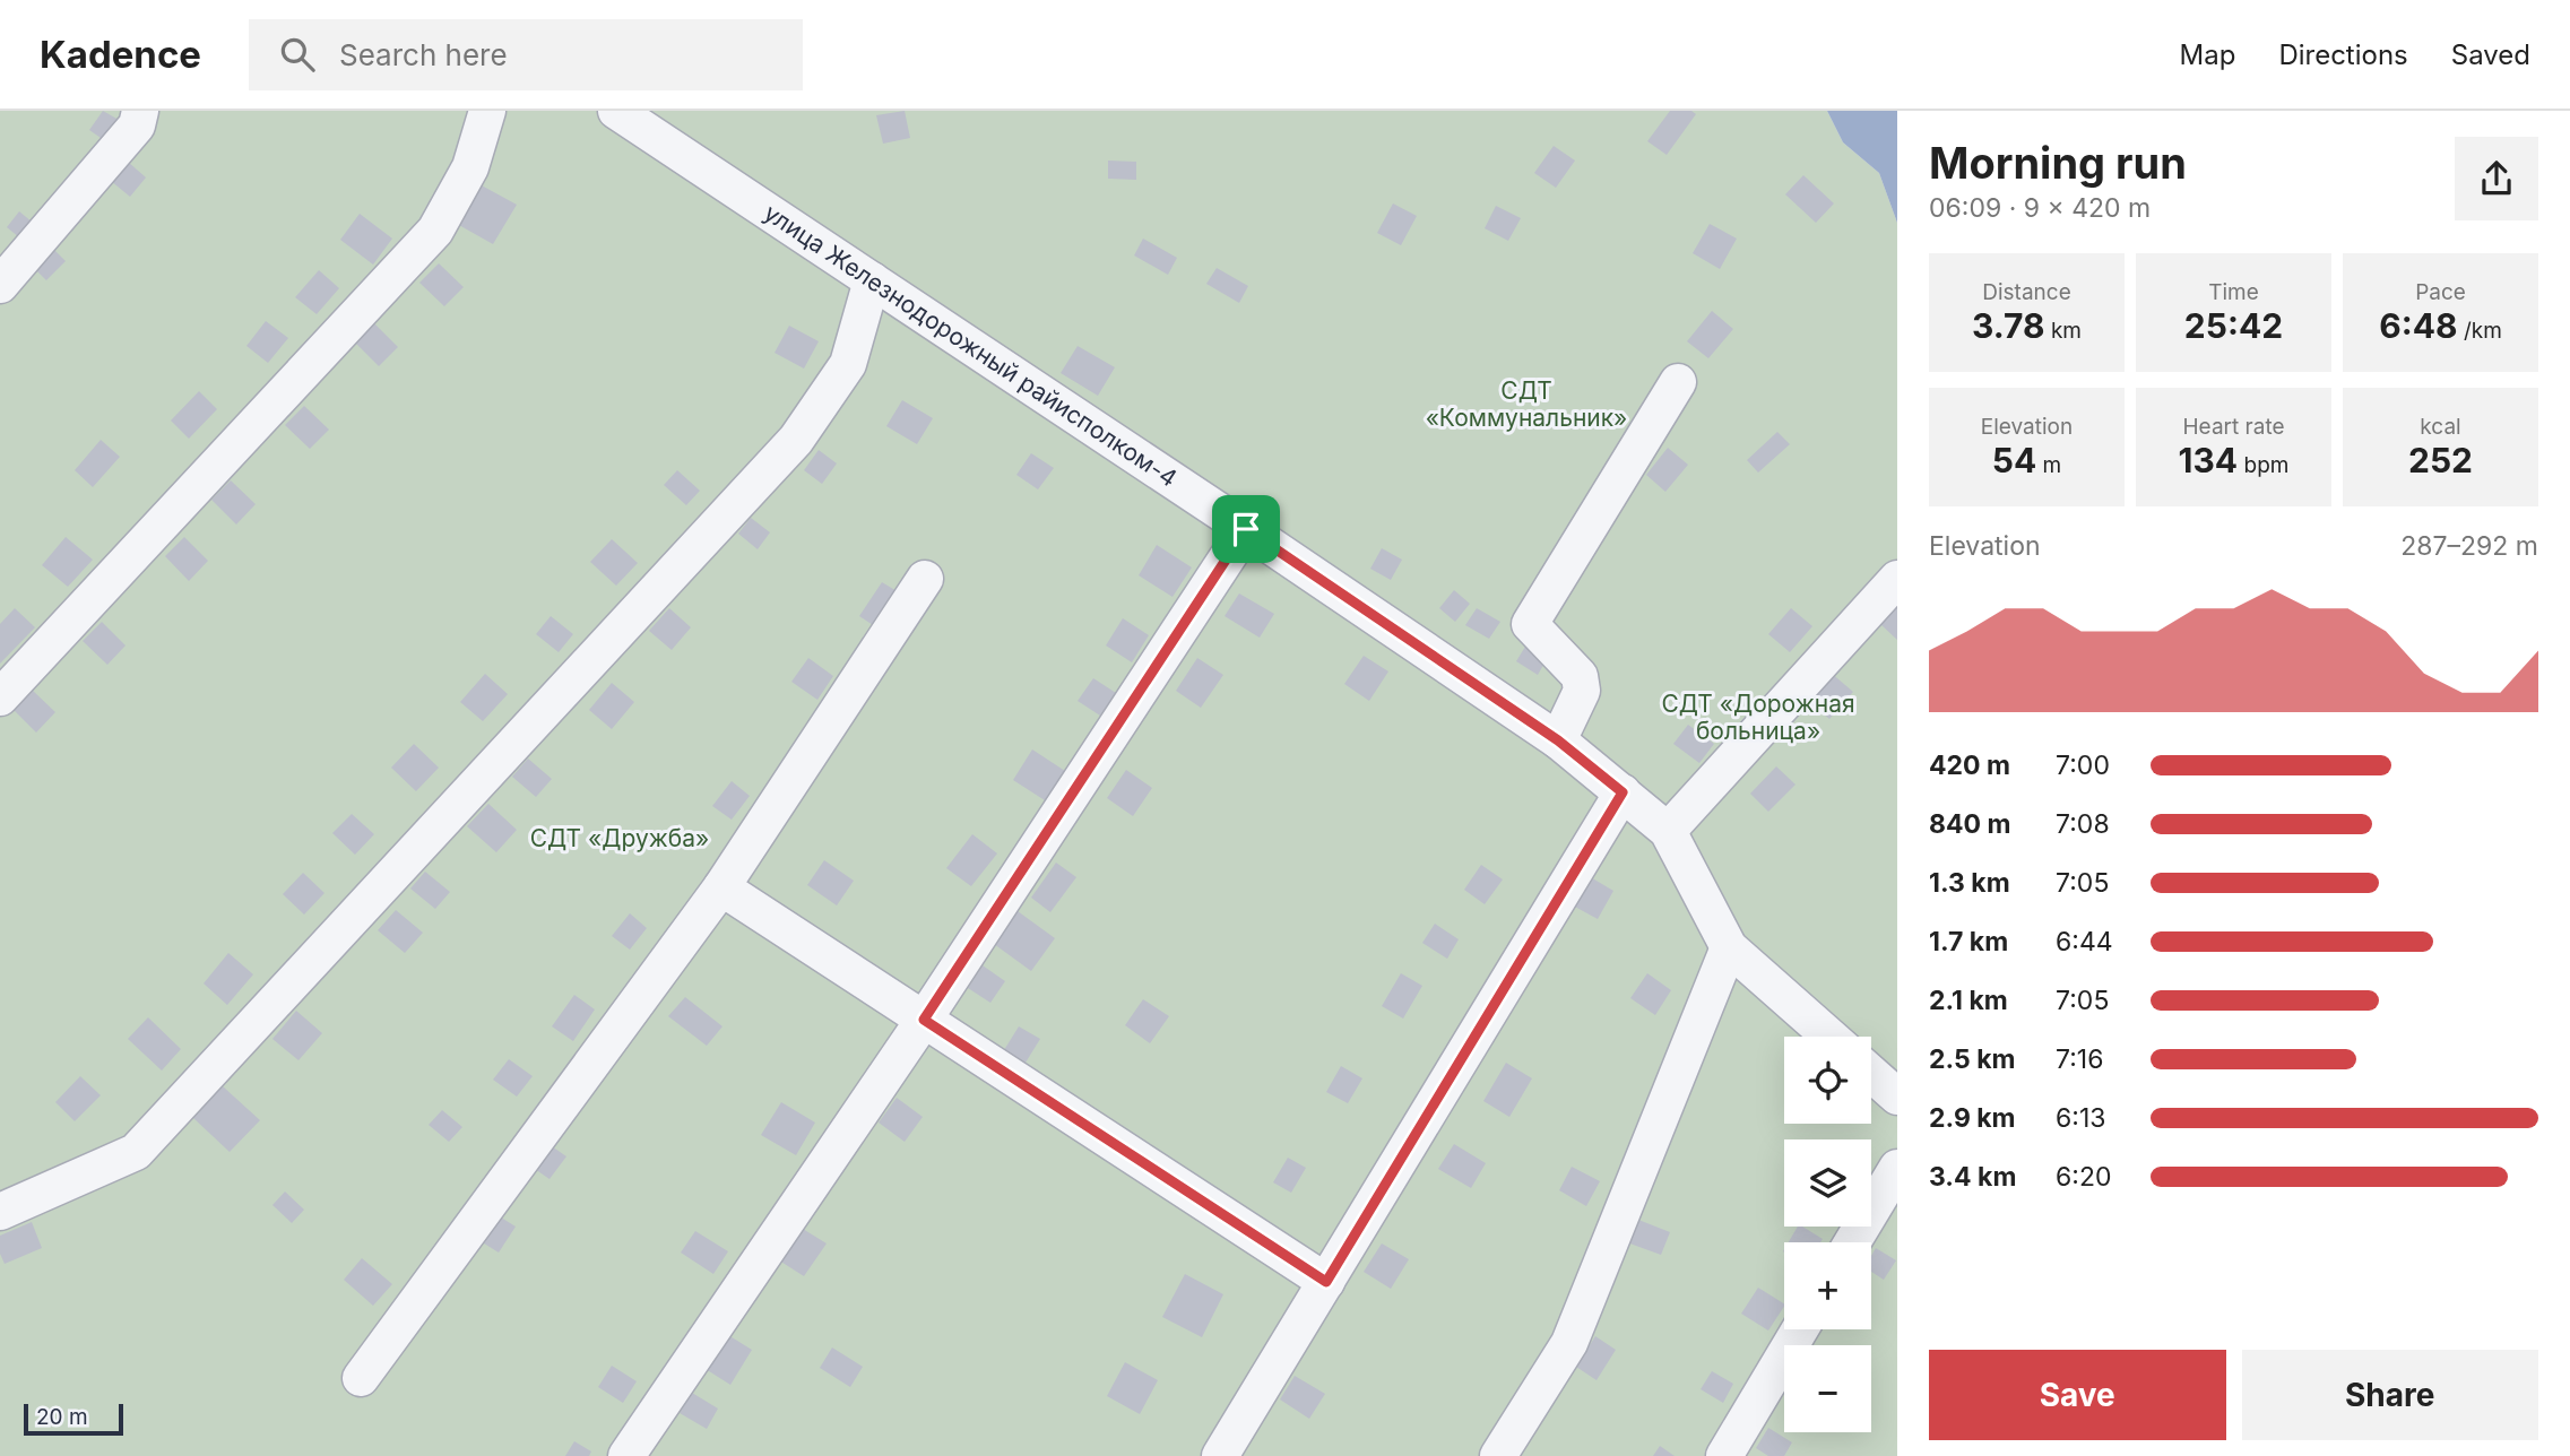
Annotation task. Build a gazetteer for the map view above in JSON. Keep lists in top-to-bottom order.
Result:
{
  "streets": {
    "street": ["улица Железнодорожный райисполком-4"]
  },
  "parks": ["СДТ «Коммунальник»", "СДТ «Дорожная больница»", "СДТ «Дружба»"],
  "scale_bar": "20 m",
  "page": {
    "header": "Kadence",
    "search": "Search here",
    "nav": ["Map", "Directions", "Saved"],
    "heading": ["Morning run", "06:09 · 9 × 420 m"],
    "stats": [
      ["Distance", "3.78 km"],
      ["Time", "25:42"],
      ["Pace", "6:48 /km"],
      ["Elevation", "54 m"],
      ["Heart rate", "134 bpm"],
      ["kcal", "252"]
    ],
    "chart": ["Elevation", "287–292 m"],
    "list": [
      {
        "name": "420 m",
        "note": "7:00"
      },
      {
        "name": "840 m",
        "note": "7:08"
      },
      {
        "name": "1.3 km",
        "note": "7:05"
      },
      {
        "name": "1.7 km",
        "note": "6:44"
      },
      {
        "name": "2.1 km",
        "note": "7:05"
      },
      {
        "name": "2.5 km",
        "note": "7:16"
      },
      {
        "name": "2.9 km",
        "note": "6:13"
      },
      {
        "name": "3.4 km",
        "note": "6:20"
      }
    ],
    "map_buttons": ["+", "−"],
    "buttons": ["Save", "Share"],
    "scale": "20 m"
  }
}
